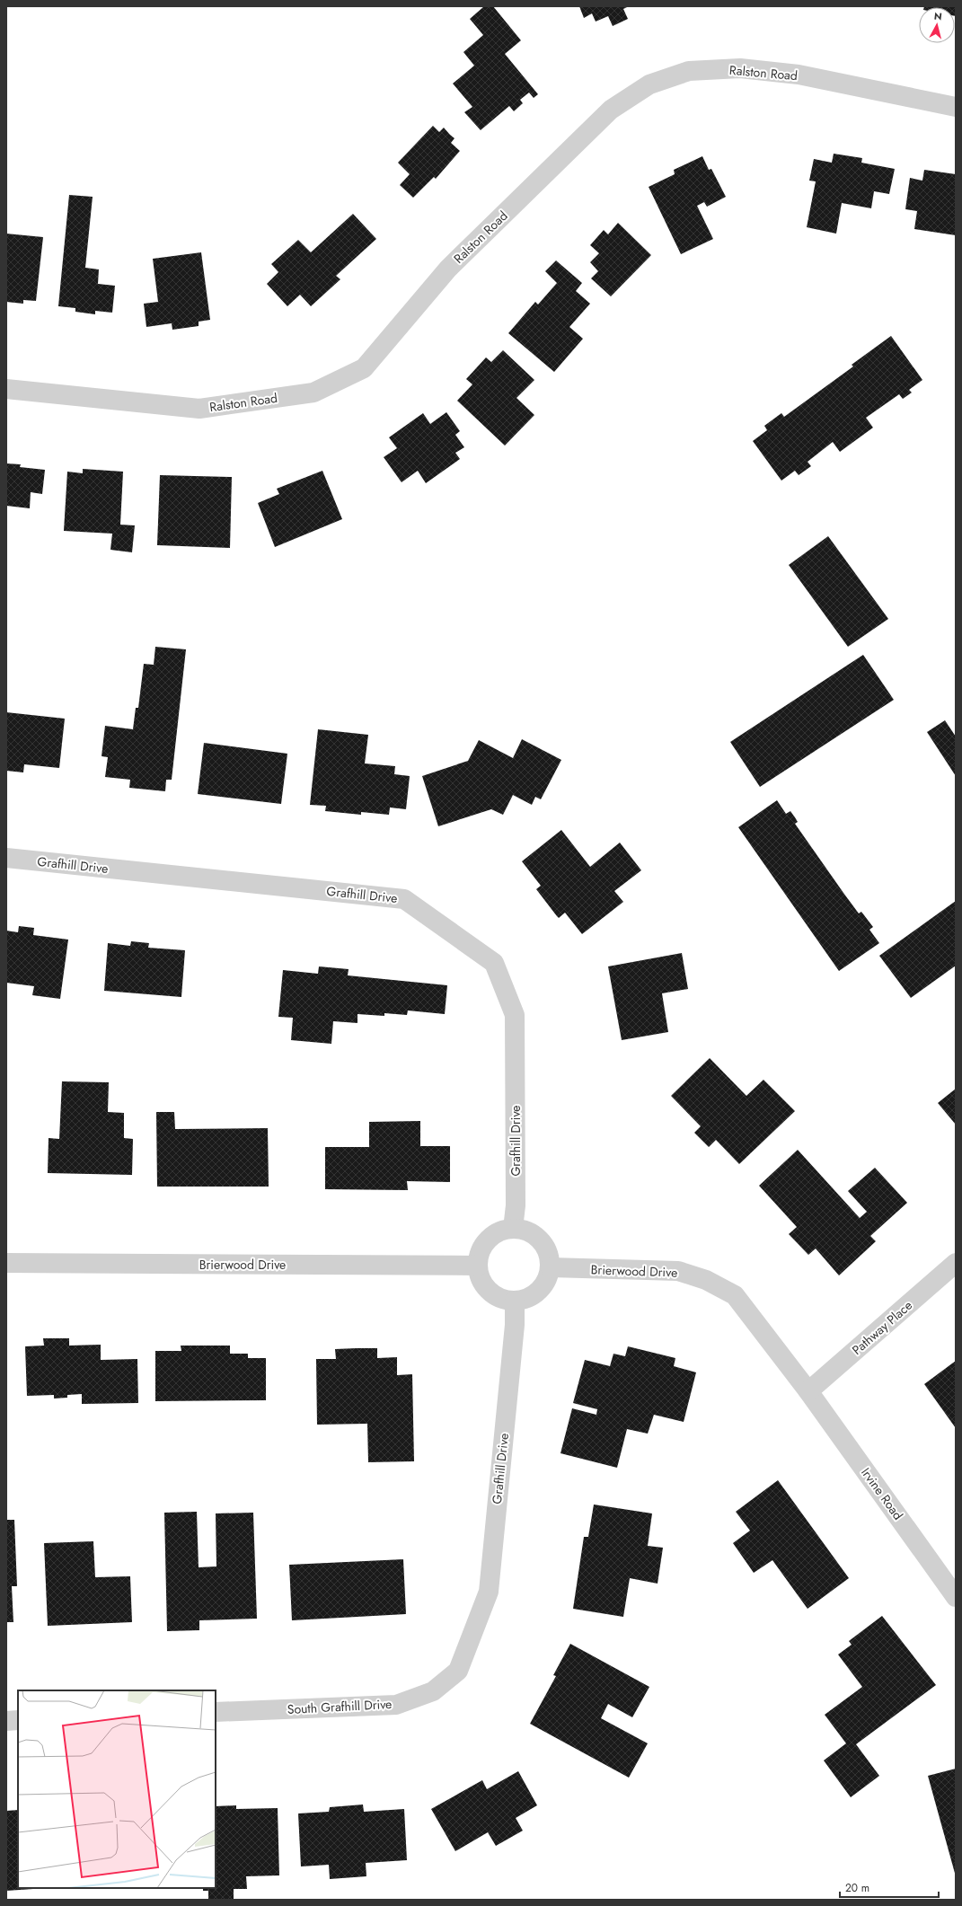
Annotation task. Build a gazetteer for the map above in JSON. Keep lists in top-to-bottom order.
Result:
{
  "streets": {
    "street": [
      "Ralston Road",
      "Grafhill Drive",
      "Brierwood Drive",
      "Pathway Place",
      "Irvine Road",
      "South Grafhill Drive"
    ]
  },
  "crossings": [
    ["Grafhill Drive", "Brierwood Drive"],
    ["Grafhill Drive", "South Grafhill Drive"],
    ["Brierwood Drive", "Pathway Place"],
    ["Brierwood Drive", "Irvine Road"],
    ["Pathway Place", "Irvine Road"]
  ],
  "scale_bar": "20 m",
  "north": "top"
}
